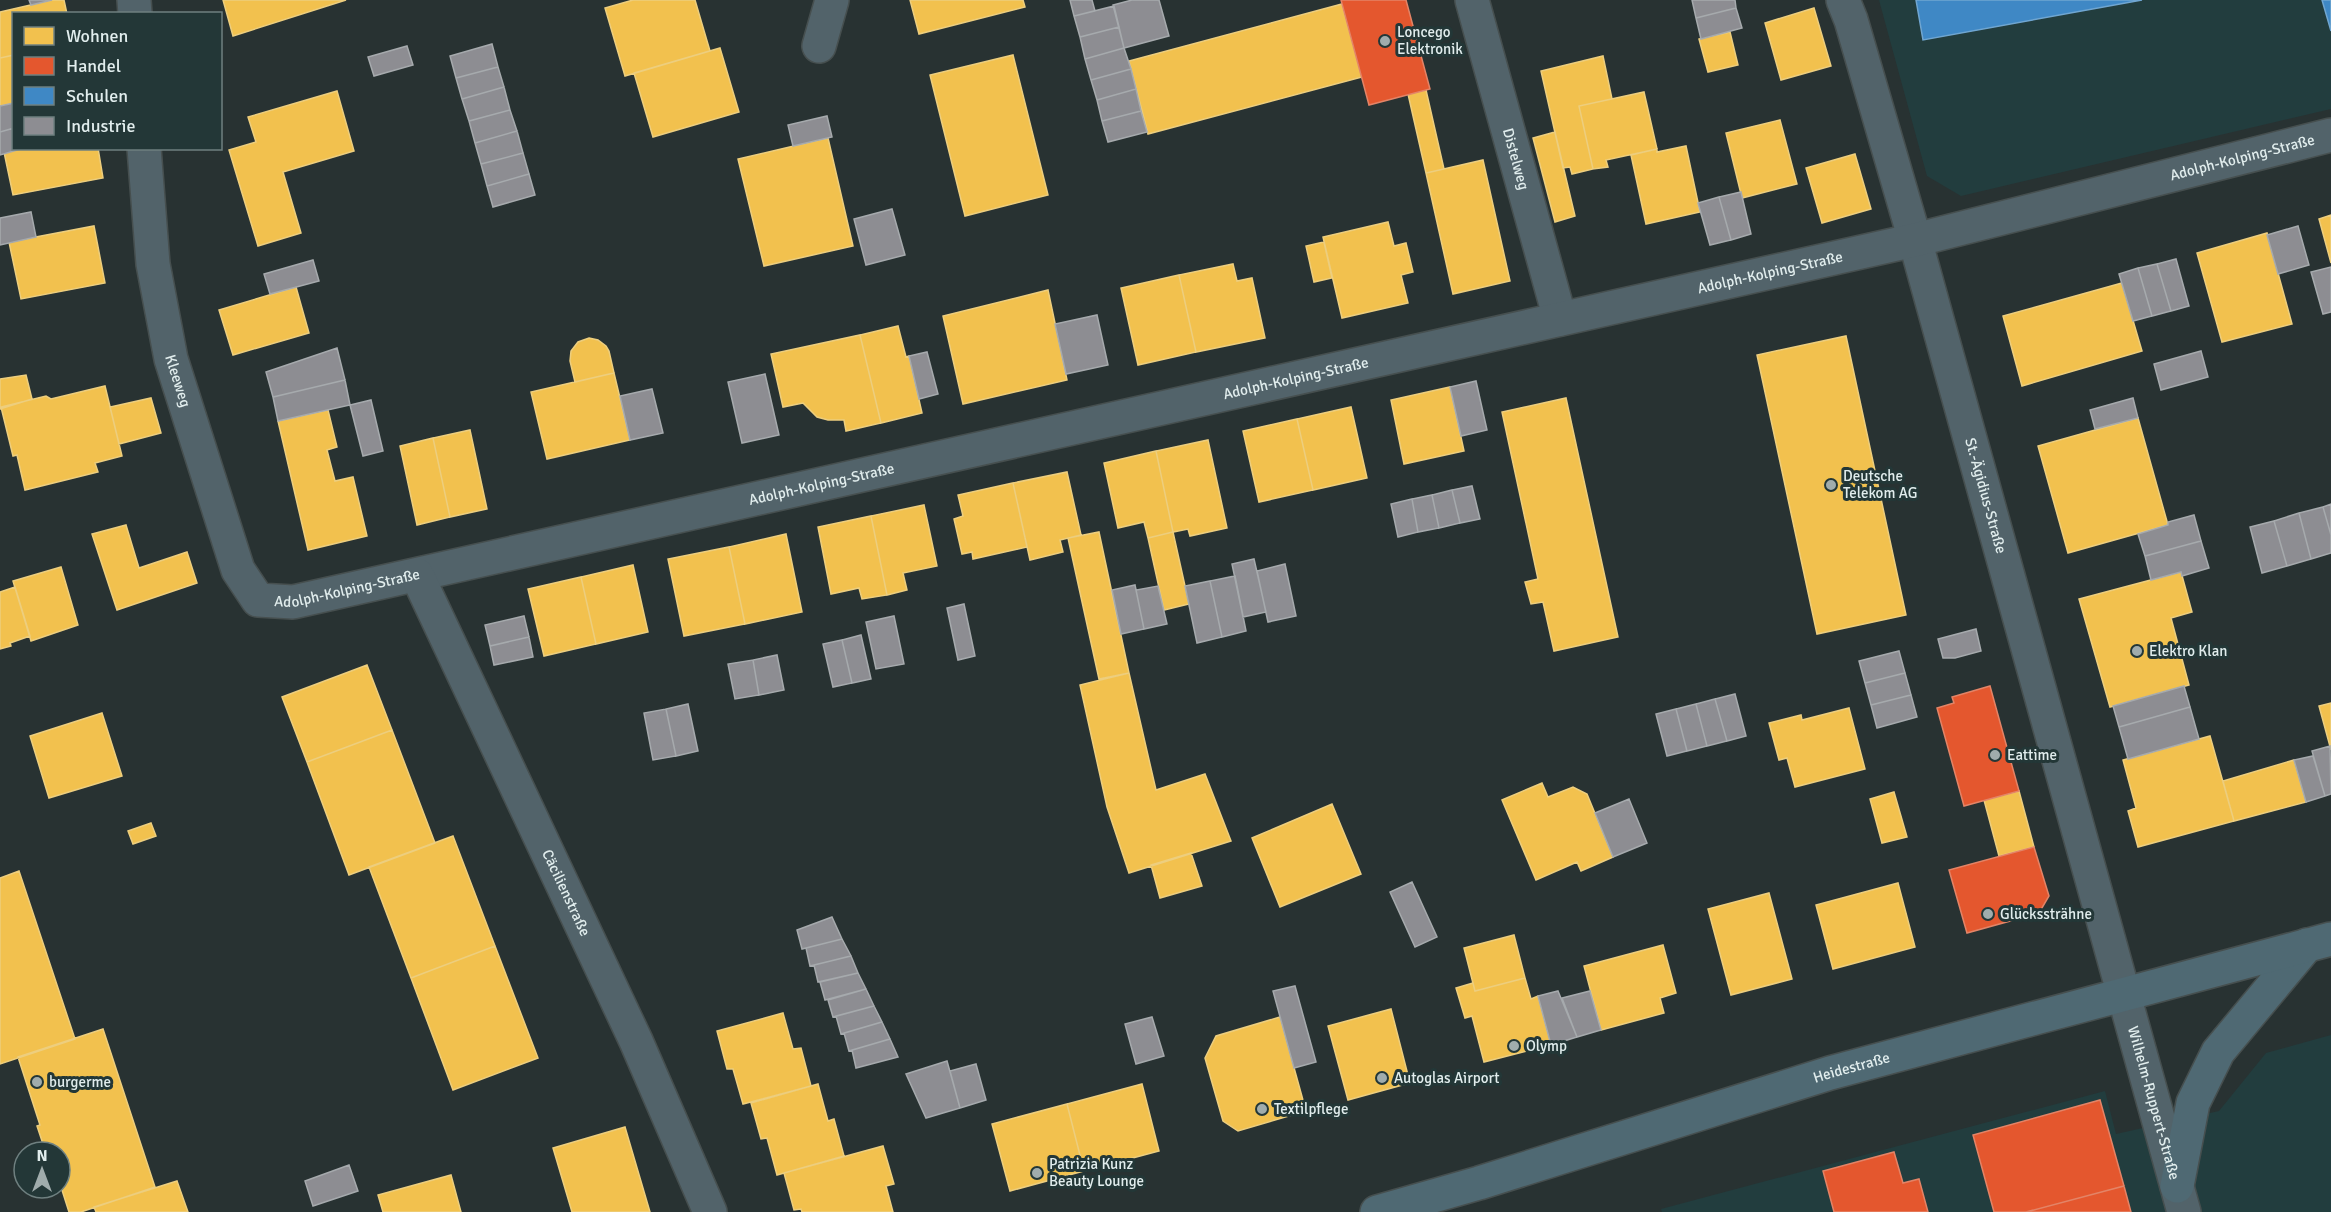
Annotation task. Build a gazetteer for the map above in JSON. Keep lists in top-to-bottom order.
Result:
{
  "streets": {
    "main road": ["Heidestraße"],
    "street": [
      "Adolph-Kolping-Straße",
      "Distelweg",
      "Kleeweg",
      "St.-Ägidius-Straße",
      "Cäcilienstraße",
      "Wilhelm-Ruppert-Straße"
    ]
  },
  "crossings": [
    ["Adolph-Kolping-Straße", "Distelweg"],
    ["Adolph-Kolping-Straße", "Kleeweg"],
    ["Adolph-Kolping-Straße", "St.-Ägidius-Straße"],
    ["Adolph-Kolping-Straße", "Cäcilienstraße"],
    ["St.-Ägidius-Straße", "Heidestraße"],
    ["St.-Ägidius-Straße", "Wilhelm-Ruppert-Straße"],
    ["Heidestraße", "Wilhelm-Ruppert-Straße"]
  ],
  "places": [
    "Loncego Elektronik",
    "Deutsche Telekom AG",
    "Elektro Klan",
    "Eattime",
    "Glückssträhne",
    "Olymp",
    "Autoglas Airport",
    "burgerme",
    "Textilpflege",
    "Patrizia Kunz Beauty Lounge"
  ],
  "legend": [
    "Wohnen",
    "Handel",
    "Schulen",
    "Industrie"
  ],
  "north": "top"
}
